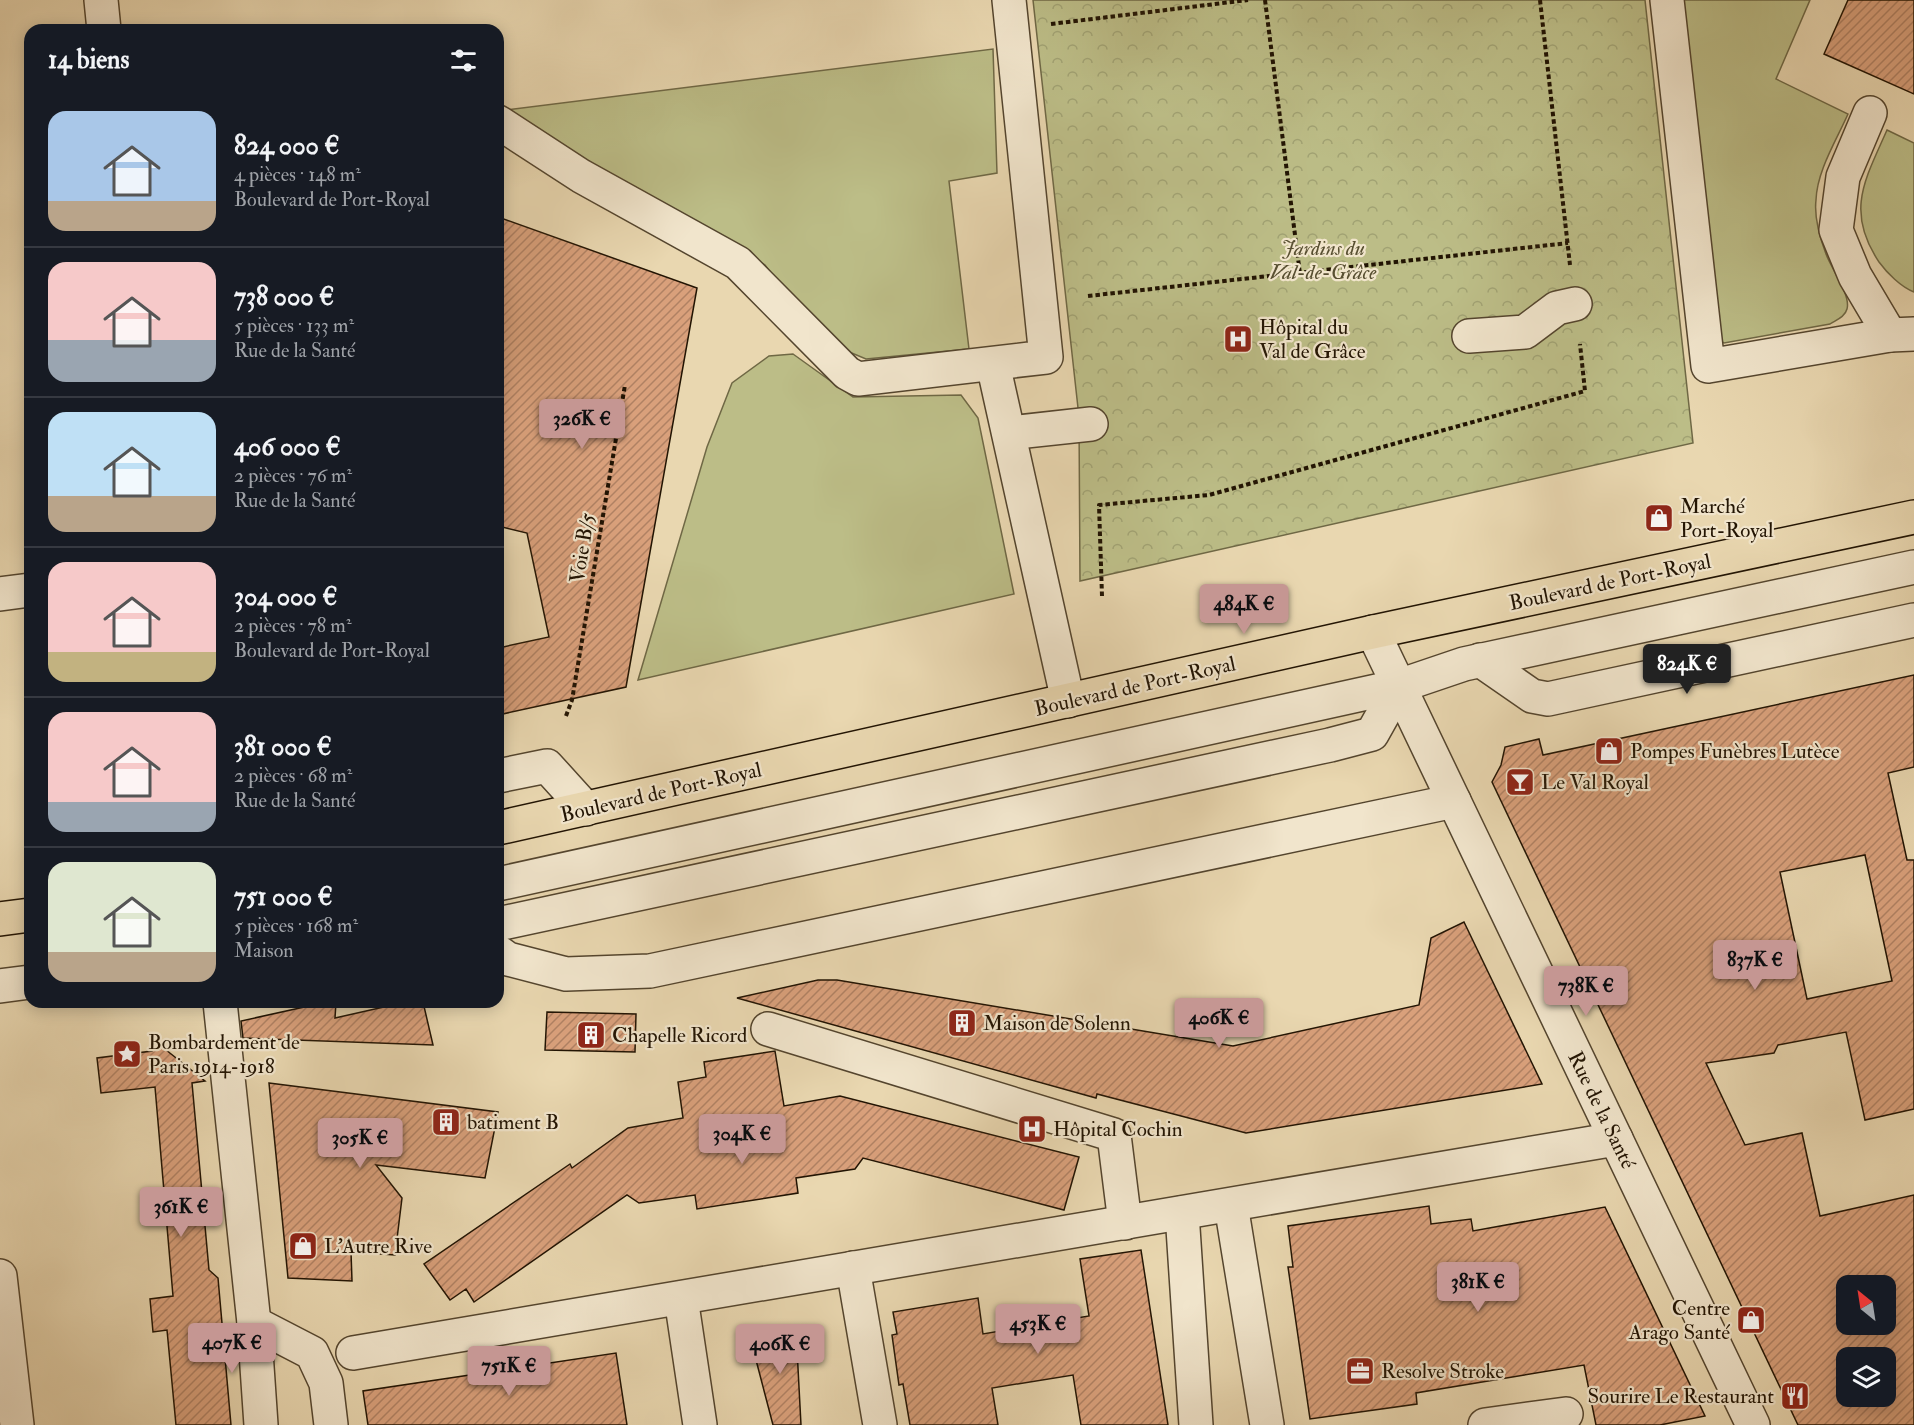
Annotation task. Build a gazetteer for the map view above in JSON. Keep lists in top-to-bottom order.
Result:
{
  "streets": {
    "main road": ["Boulevard de Port-Royal"],
    "street": ["Rue de la Santé"],
    "path": ["Voie B/5"]
  },
  "crossings": [
    ["Boulevard de Port-Royal", "Rue de la Santé"]
  ],
  "parks": ["Jardins du Val-de-Grâce"],
  "places": {
    "hospital": ["Hôpital du Val de Grâce", "Hôpital Cochin"],
    "shop": [
      "Marché Port-Royal",
      "Pompes Funèbres Lutèce",
      "L'Autre Rive",
      "Centre Arago Santé"
    ],
    "bar": ["Le Val Royal"],
    "building": ["Maison de Solenn", "Chapelle Ricord", "batiment B"],
    "place": ["Bombardement de Paris 1914-1918"],
    "office": ["Resolve Stroke"],
    "restaurant": ["Sourire Le Restaurant"]
  },
  "north": "top left",
  "page": {
    "heading": "14 biens",
    "list": [
      {
        "name": "824 000 €",
        "note": "4 pièces · 148 m² · Boulevard de Port-Royal"
      },
      {
        "name": "738 000 €",
        "note": "5 pièces · 133 m² · Rue de la Santé"
      },
      {
        "name": "406 000 €",
        "note": "2 pièces · 76 m² · Rue de la Santé"
      },
      {
        "name": "304 000 €",
        "note": "2 pièces · 78 m² · Boulevard de Port-Royal"
      },
      {
        "name": "381 000 €",
        "note": "2 pièces · 68 m² · Rue de la Santé"
      },
      {
        "name": "751 000 €",
        "note": "5 pièces · 168 m² · Maison"
      }
    ],
    "price": [
      "326K €",
      "484K €",
      "824K €",
      "837K €",
      "738K €",
      "406K €",
      "304K €",
      "305K €",
      "361K €",
      "381K €",
      "453K €",
      "407K €",
      "406K €",
      "751K €"
    ]
  }
}
